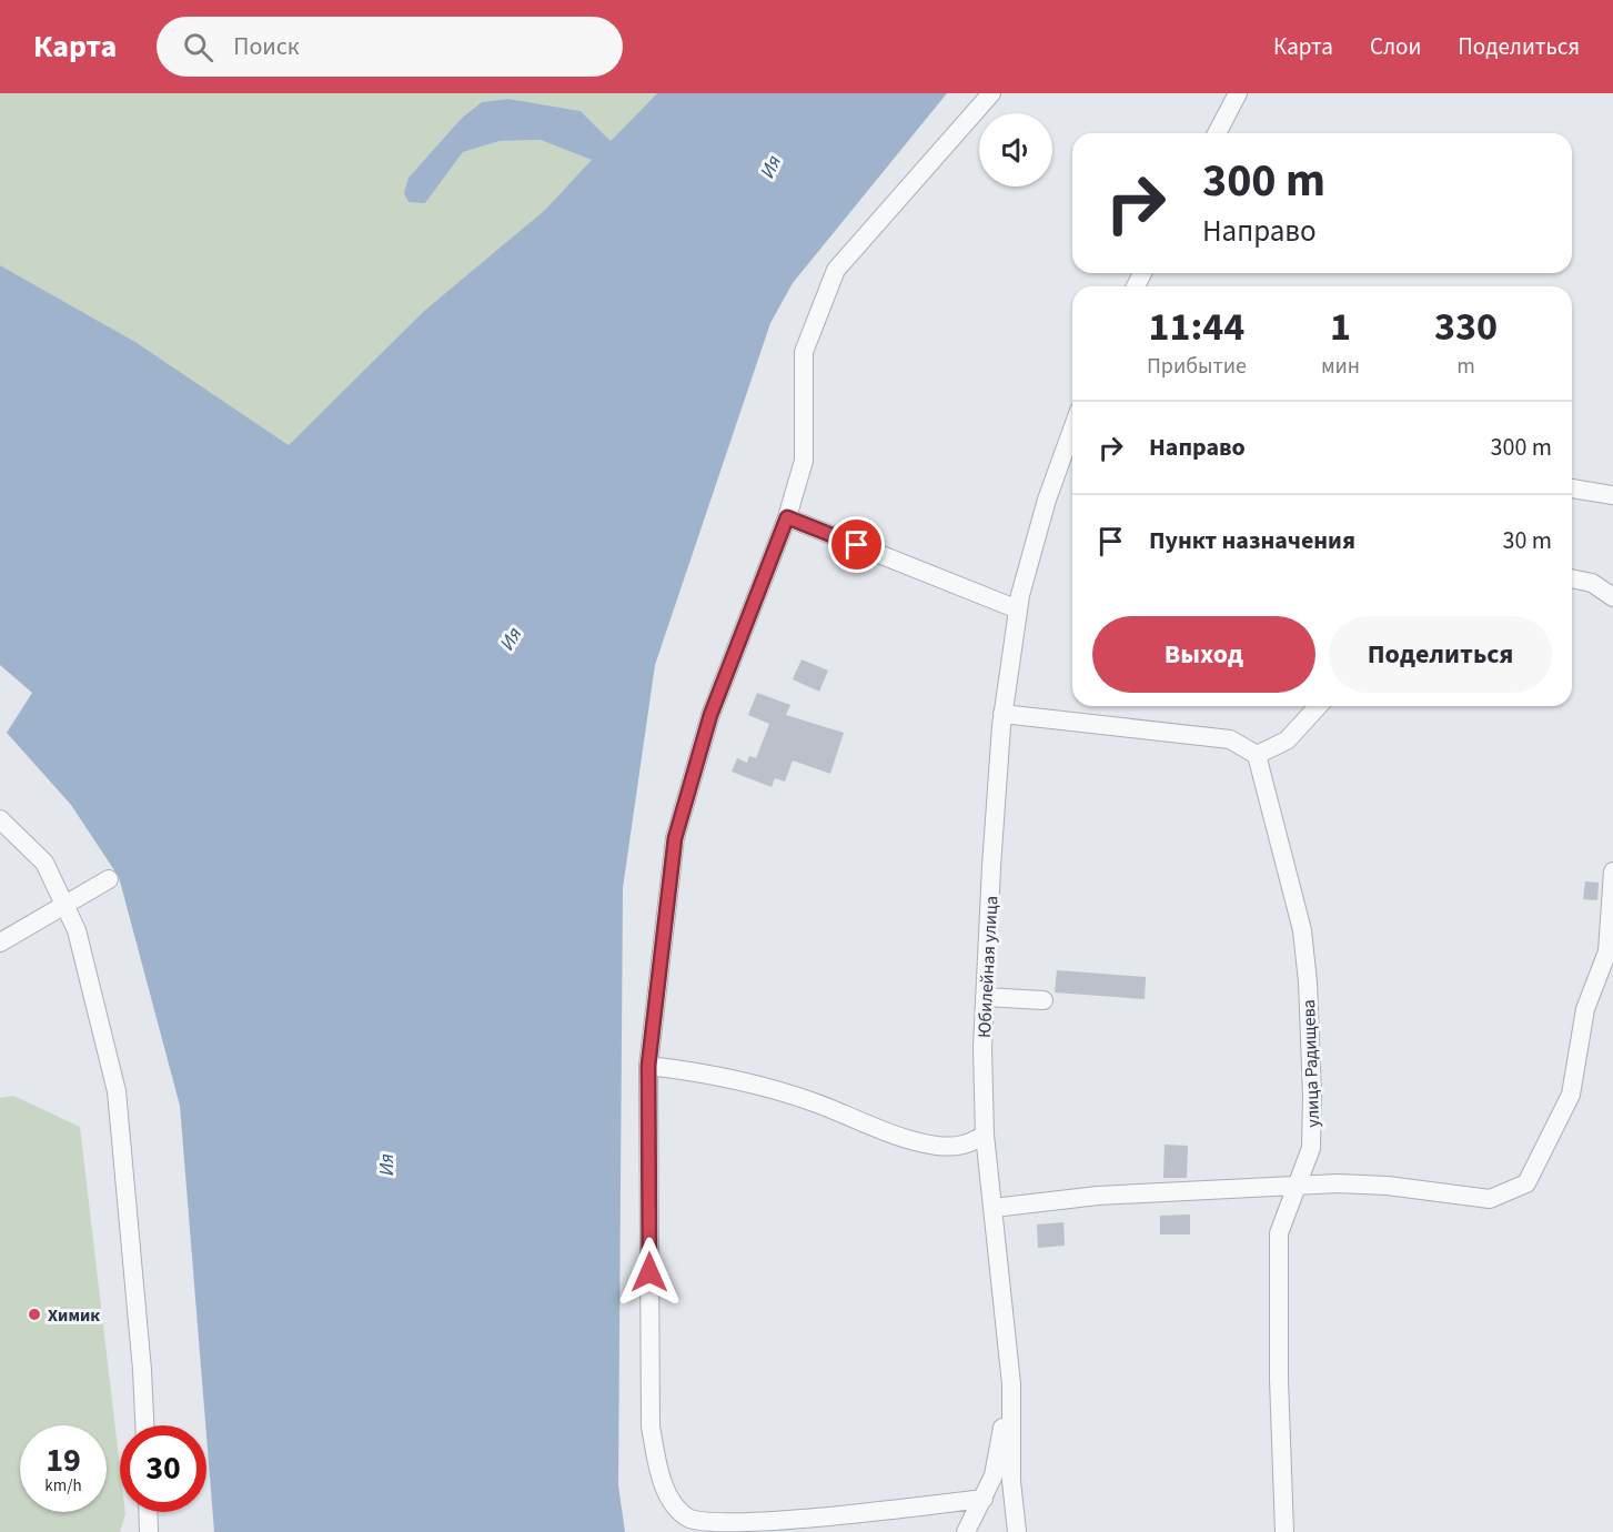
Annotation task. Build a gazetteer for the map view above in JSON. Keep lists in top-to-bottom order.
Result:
{
  "streets": {
    "street": ["Юбилейная улица", "улица Радищева"]
  },
  "water": ["Ия"],
  "places": ["Химик"],
  "page": {
    "header": "Карта",
    "search": "Поиск",
    "nav": ["Карта", "Слои", "Поделиться"],
    "turn": ["300 m", "Направо"],
    "eta": [
      "11:44",
      "Прибытие",
      "1",
      "мин",
      "330",
      "m"
    ],
    "list": [
      {
        "name": "Направо",
        "value": "300 m"
      },
      {
        "name": "Пункт назначения",
        "value": "30 m"
      }
    ],
    "buttons": ["Выход", "Поделиться"],
    "speed": "19 km/h",
    "limit": "30"
  }
}
